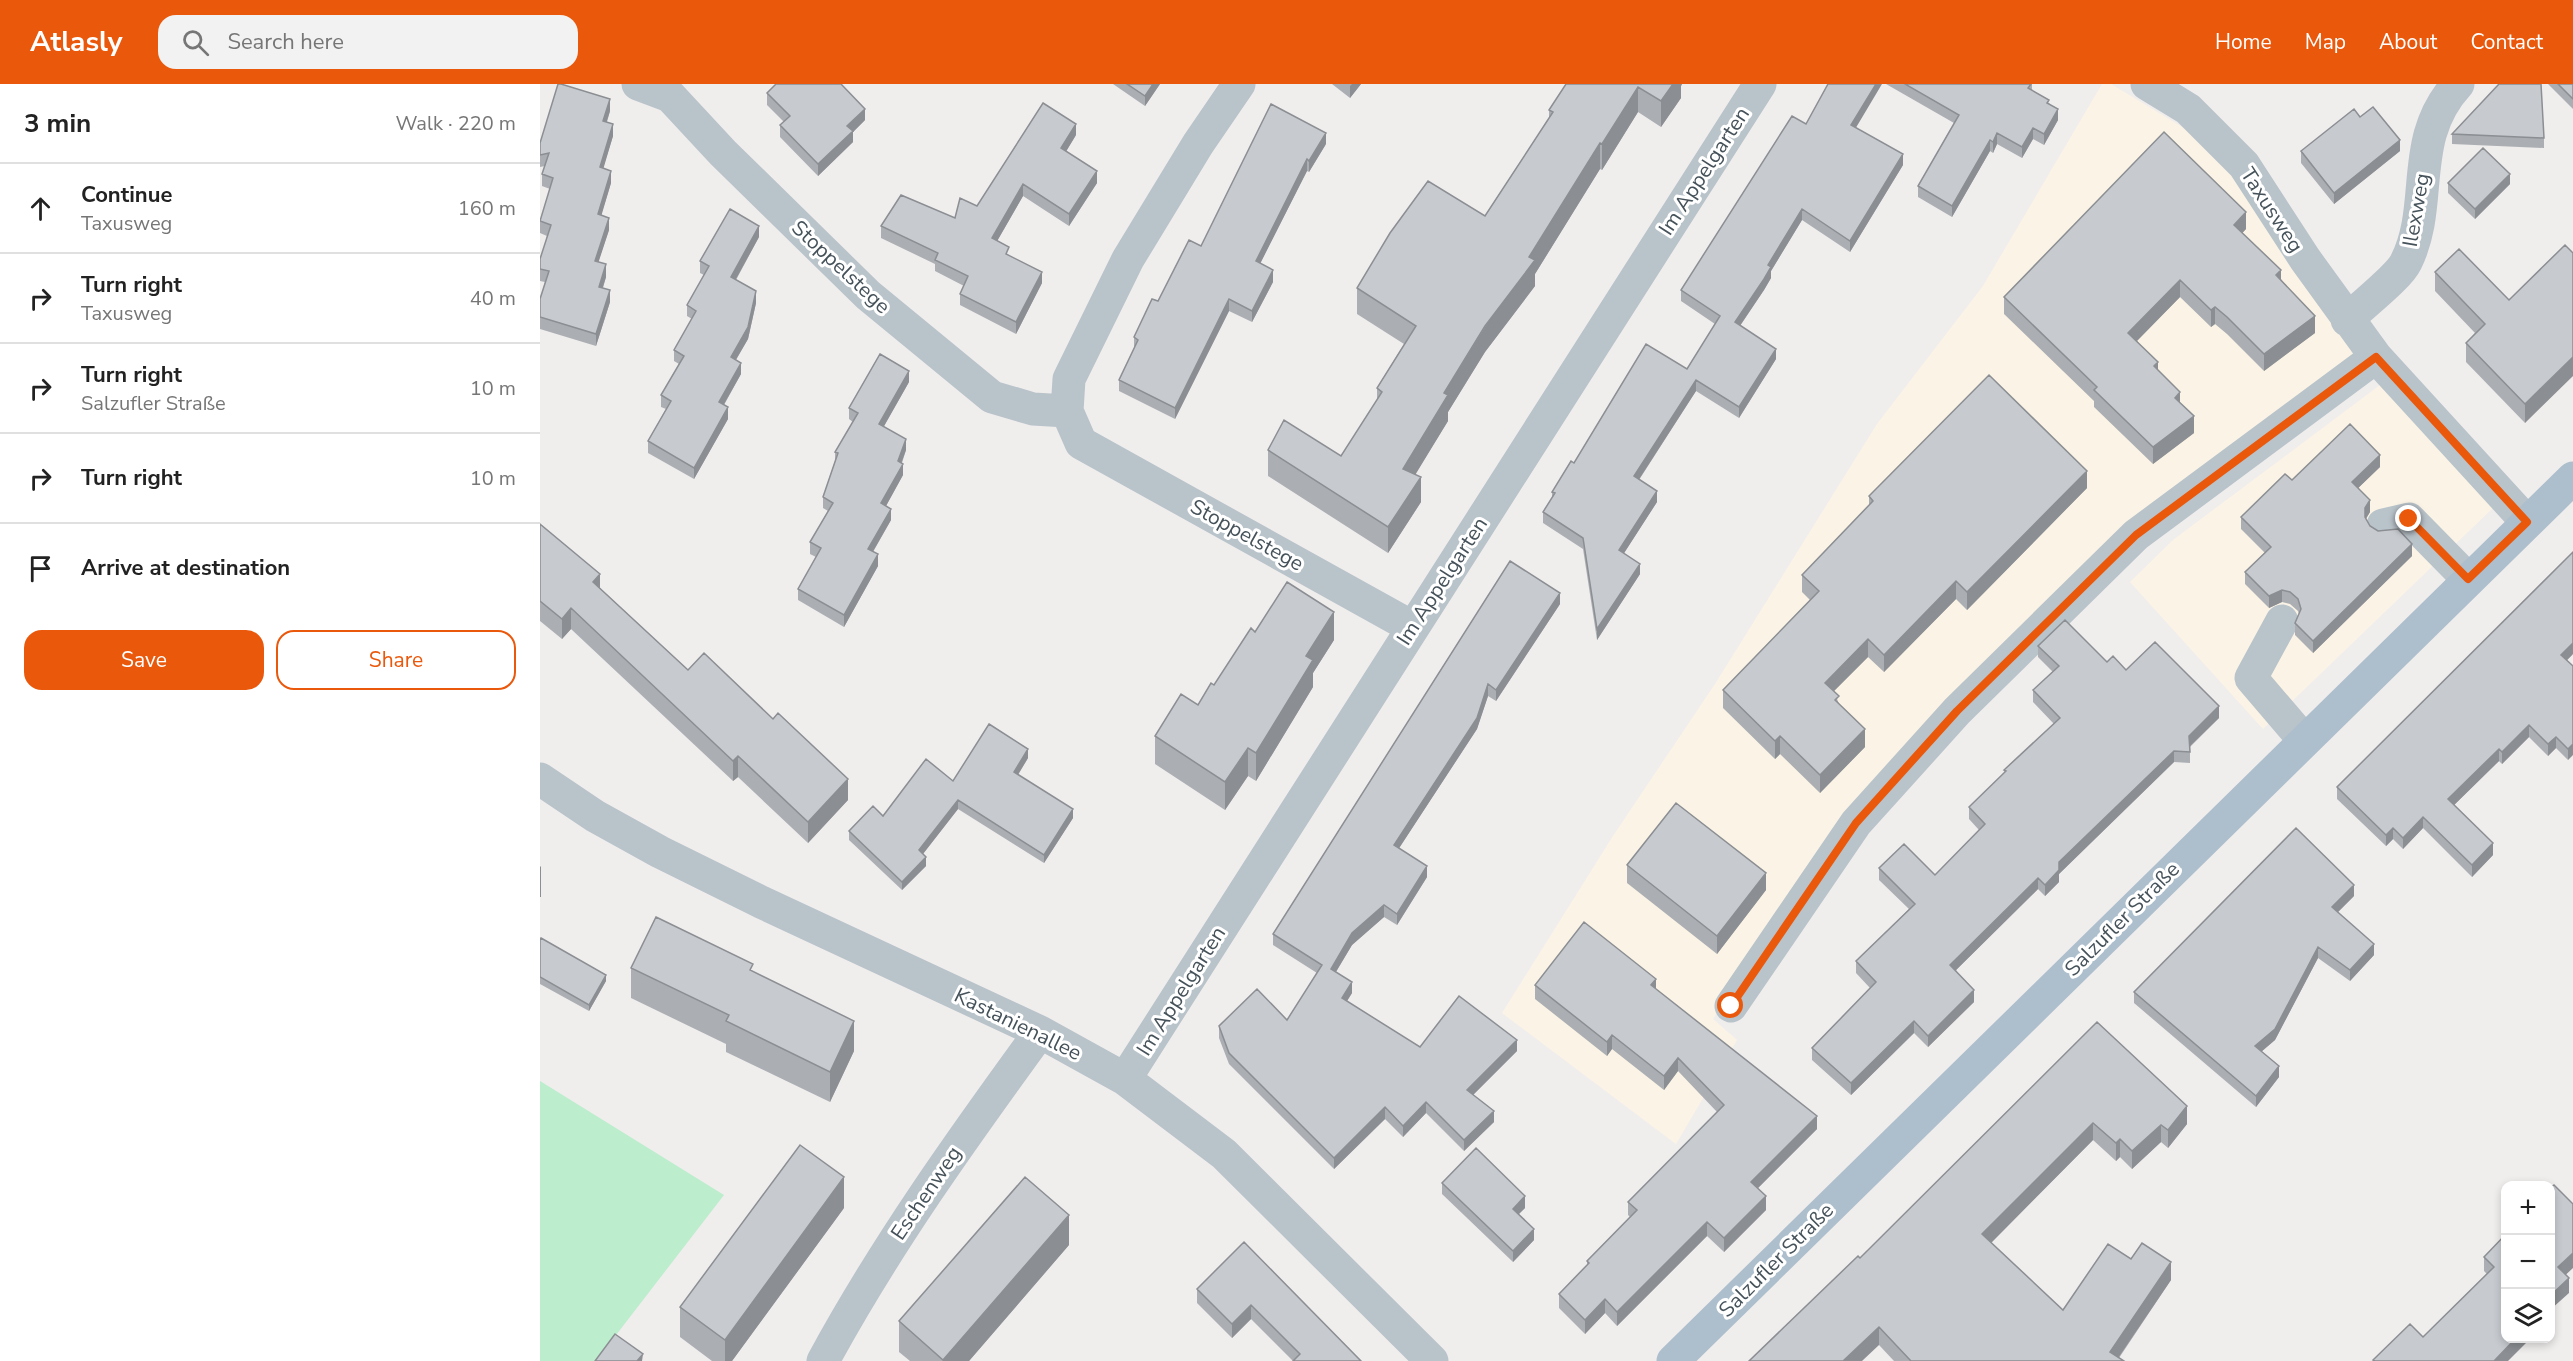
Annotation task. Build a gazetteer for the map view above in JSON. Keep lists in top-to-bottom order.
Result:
{
  "streets": {
    "main road": ["Salzufler Straße"],
    "street": [
      "Im Appelgarten",
      "Taxusweg",
      "Ilexweg",
      "Stoppelstege",
      "Kastanienallee",
      "Eschenweg"
    ]
  },
  "crossings": [
    ["Im Appelgarten", "Stoppelstege"],
    ["Im Appelgarten", "Kastanienallee"],
    ["Taxusweg", "Ilexweg"],
    ["Taxusweg", "Salzufler Straße"],
    ["Kastanienallee", "Eschenweg"]
  ],
  "page": {
    "header": "Atlasly",
    "search": "Search here",
    "nav": [
      "Home",
      "Map",
      "About",
      "Contact"
    ],
    "heading": ["3 min", "Walk · 220 m"],
    "list": [
      ["Continue", "Taxusweg", "160 m"],
      ["Turn right", "Taxusweg", "40 m"],
      ["Turn right", "Salzufler Straße", "10 m"],
      ["Turn right", "10 m"],
      "Arrive at destination"
    ],
    "buttons": ["Save", "Share"],
    "map_buttons": ["+", "−"]
  }
}
